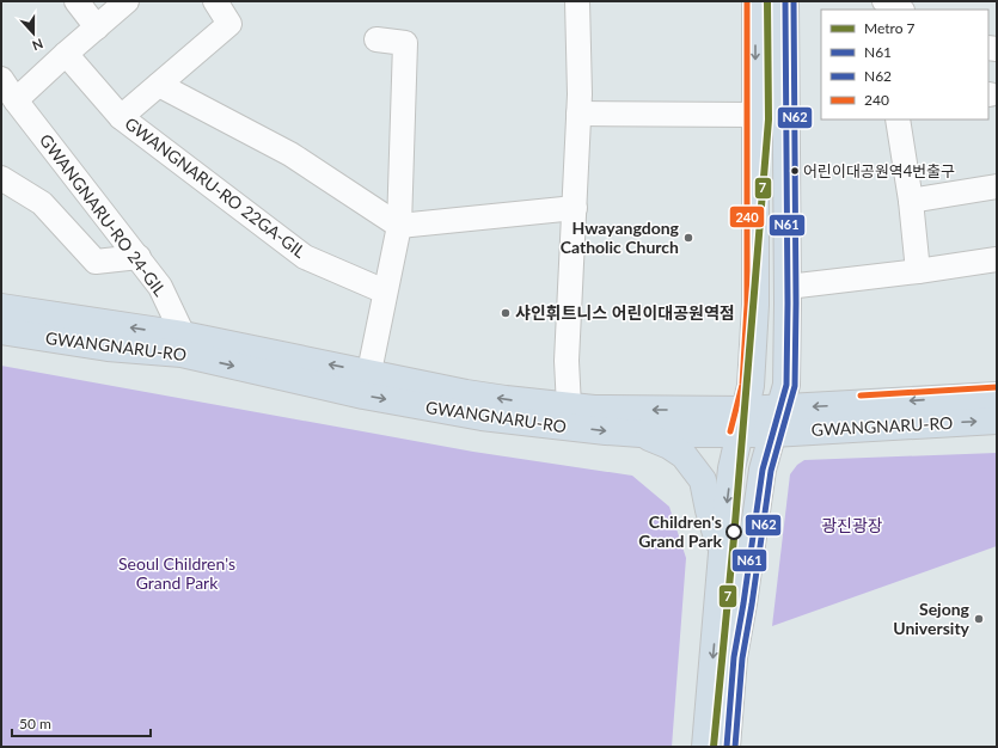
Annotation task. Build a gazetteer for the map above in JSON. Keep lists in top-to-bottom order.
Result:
{
  "streets": {
    "main road": ["GWANGNARU-RO"],
    "street": ["GWANGNARU-RO 22GA-GIL", "GWANGNARU-RO 24-GIL"]
  },
  "crossings": [
    ["GWANGNARU-RO 24-GIL", "GWANGNARU-RO"]
  ],
  "parks": ["광진광장", "Seoul Children's Grand Park"],
  "places": [
    "어린이대공원역4번출구",
    "Hwayangdong Catholic Church",
    "샤인휘트니스 어린이대공원역점",
    "Children's Grand Park",
    "Sejong University"
  ],
  "lines": [
    "metro line 7",
    "transit line N61",
    "transit line N62",
    "transit line 240"
  ],
  "legend": [
    "Metro 7",
    "N61",
    "N62",
    "240"
  ],
  "scale_bar": "50 m",
  "north": "bottom"
}
